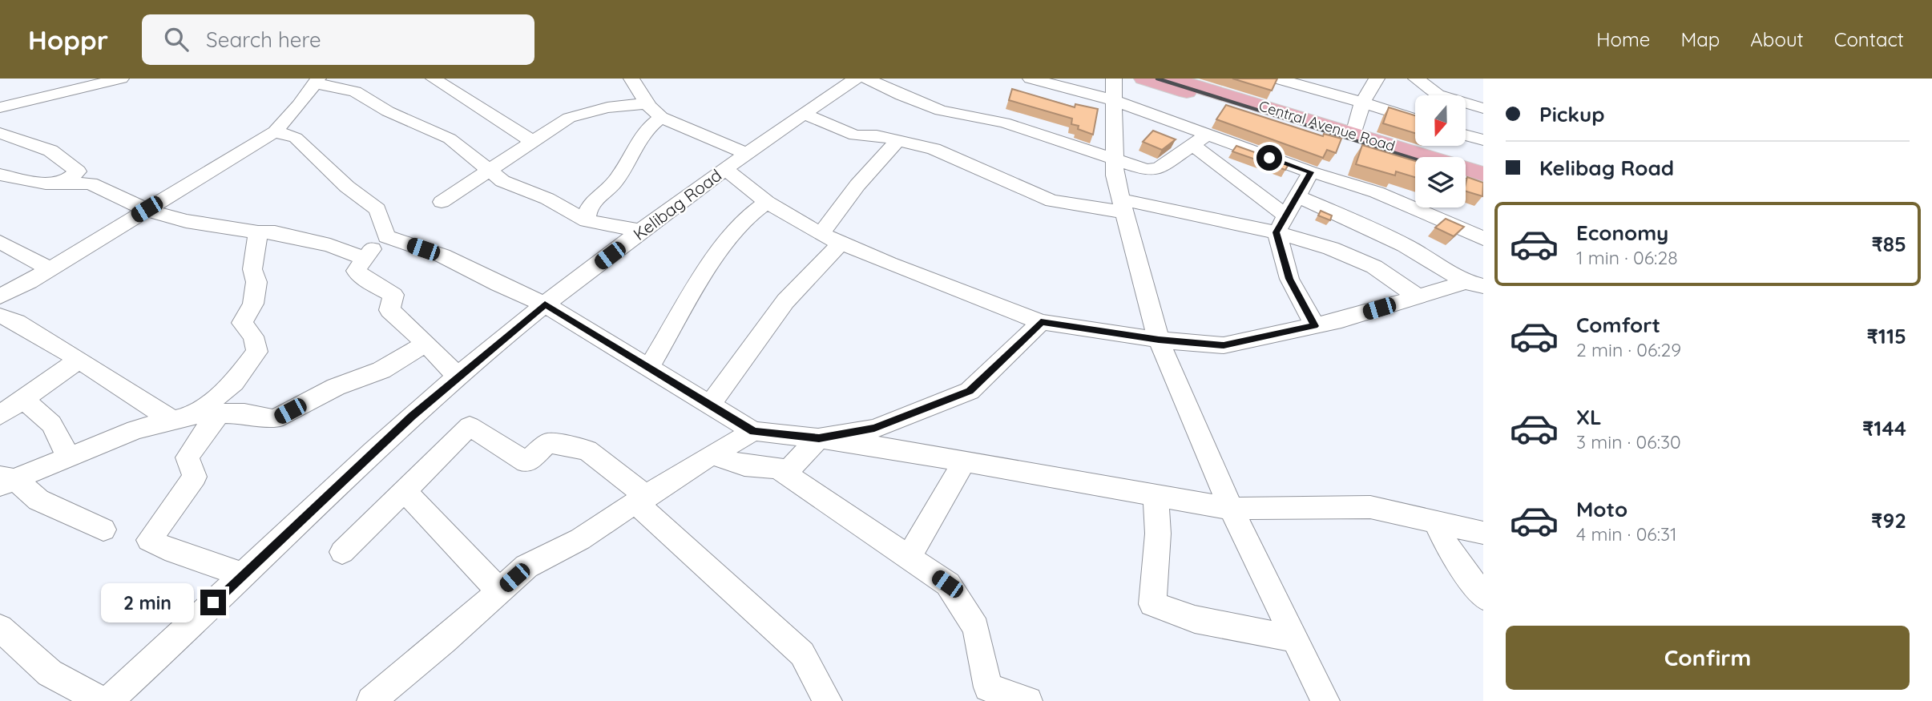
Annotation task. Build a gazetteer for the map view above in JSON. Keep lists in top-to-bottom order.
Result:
{
  "streets": {
    "main road": ["Central Avenue Road"],
    "street": ["Kelibag Road"]
  },
  "north": "bottom",
  "page": {
    "header": "Hoppr",
    "search": "Search here",
    "nav": [
      "Home",
      "Map",
      "About",
      "Contact"
    ],
    "banner": ["Pickup", "Kelibag Road"],
    "list": [
      {
        "name": "Economy",
        "note": "1 min · 06:28",
        "value": "₹85"
      },
      {
        "name": "Comfort",
        "note": "2 min · 06:29",
        "value": "₹115"
      },
      {
        "name": "XL",
        "note": "3 min · 06:30",
        "value": "₹144"
      },
      {
        "name": "Moto",
        "note": "4 min · 06:31",
        "value": "₹92"
      }
    ],
    "bubble": "2 min",
    "buttons": "Confirm"
  }
}
